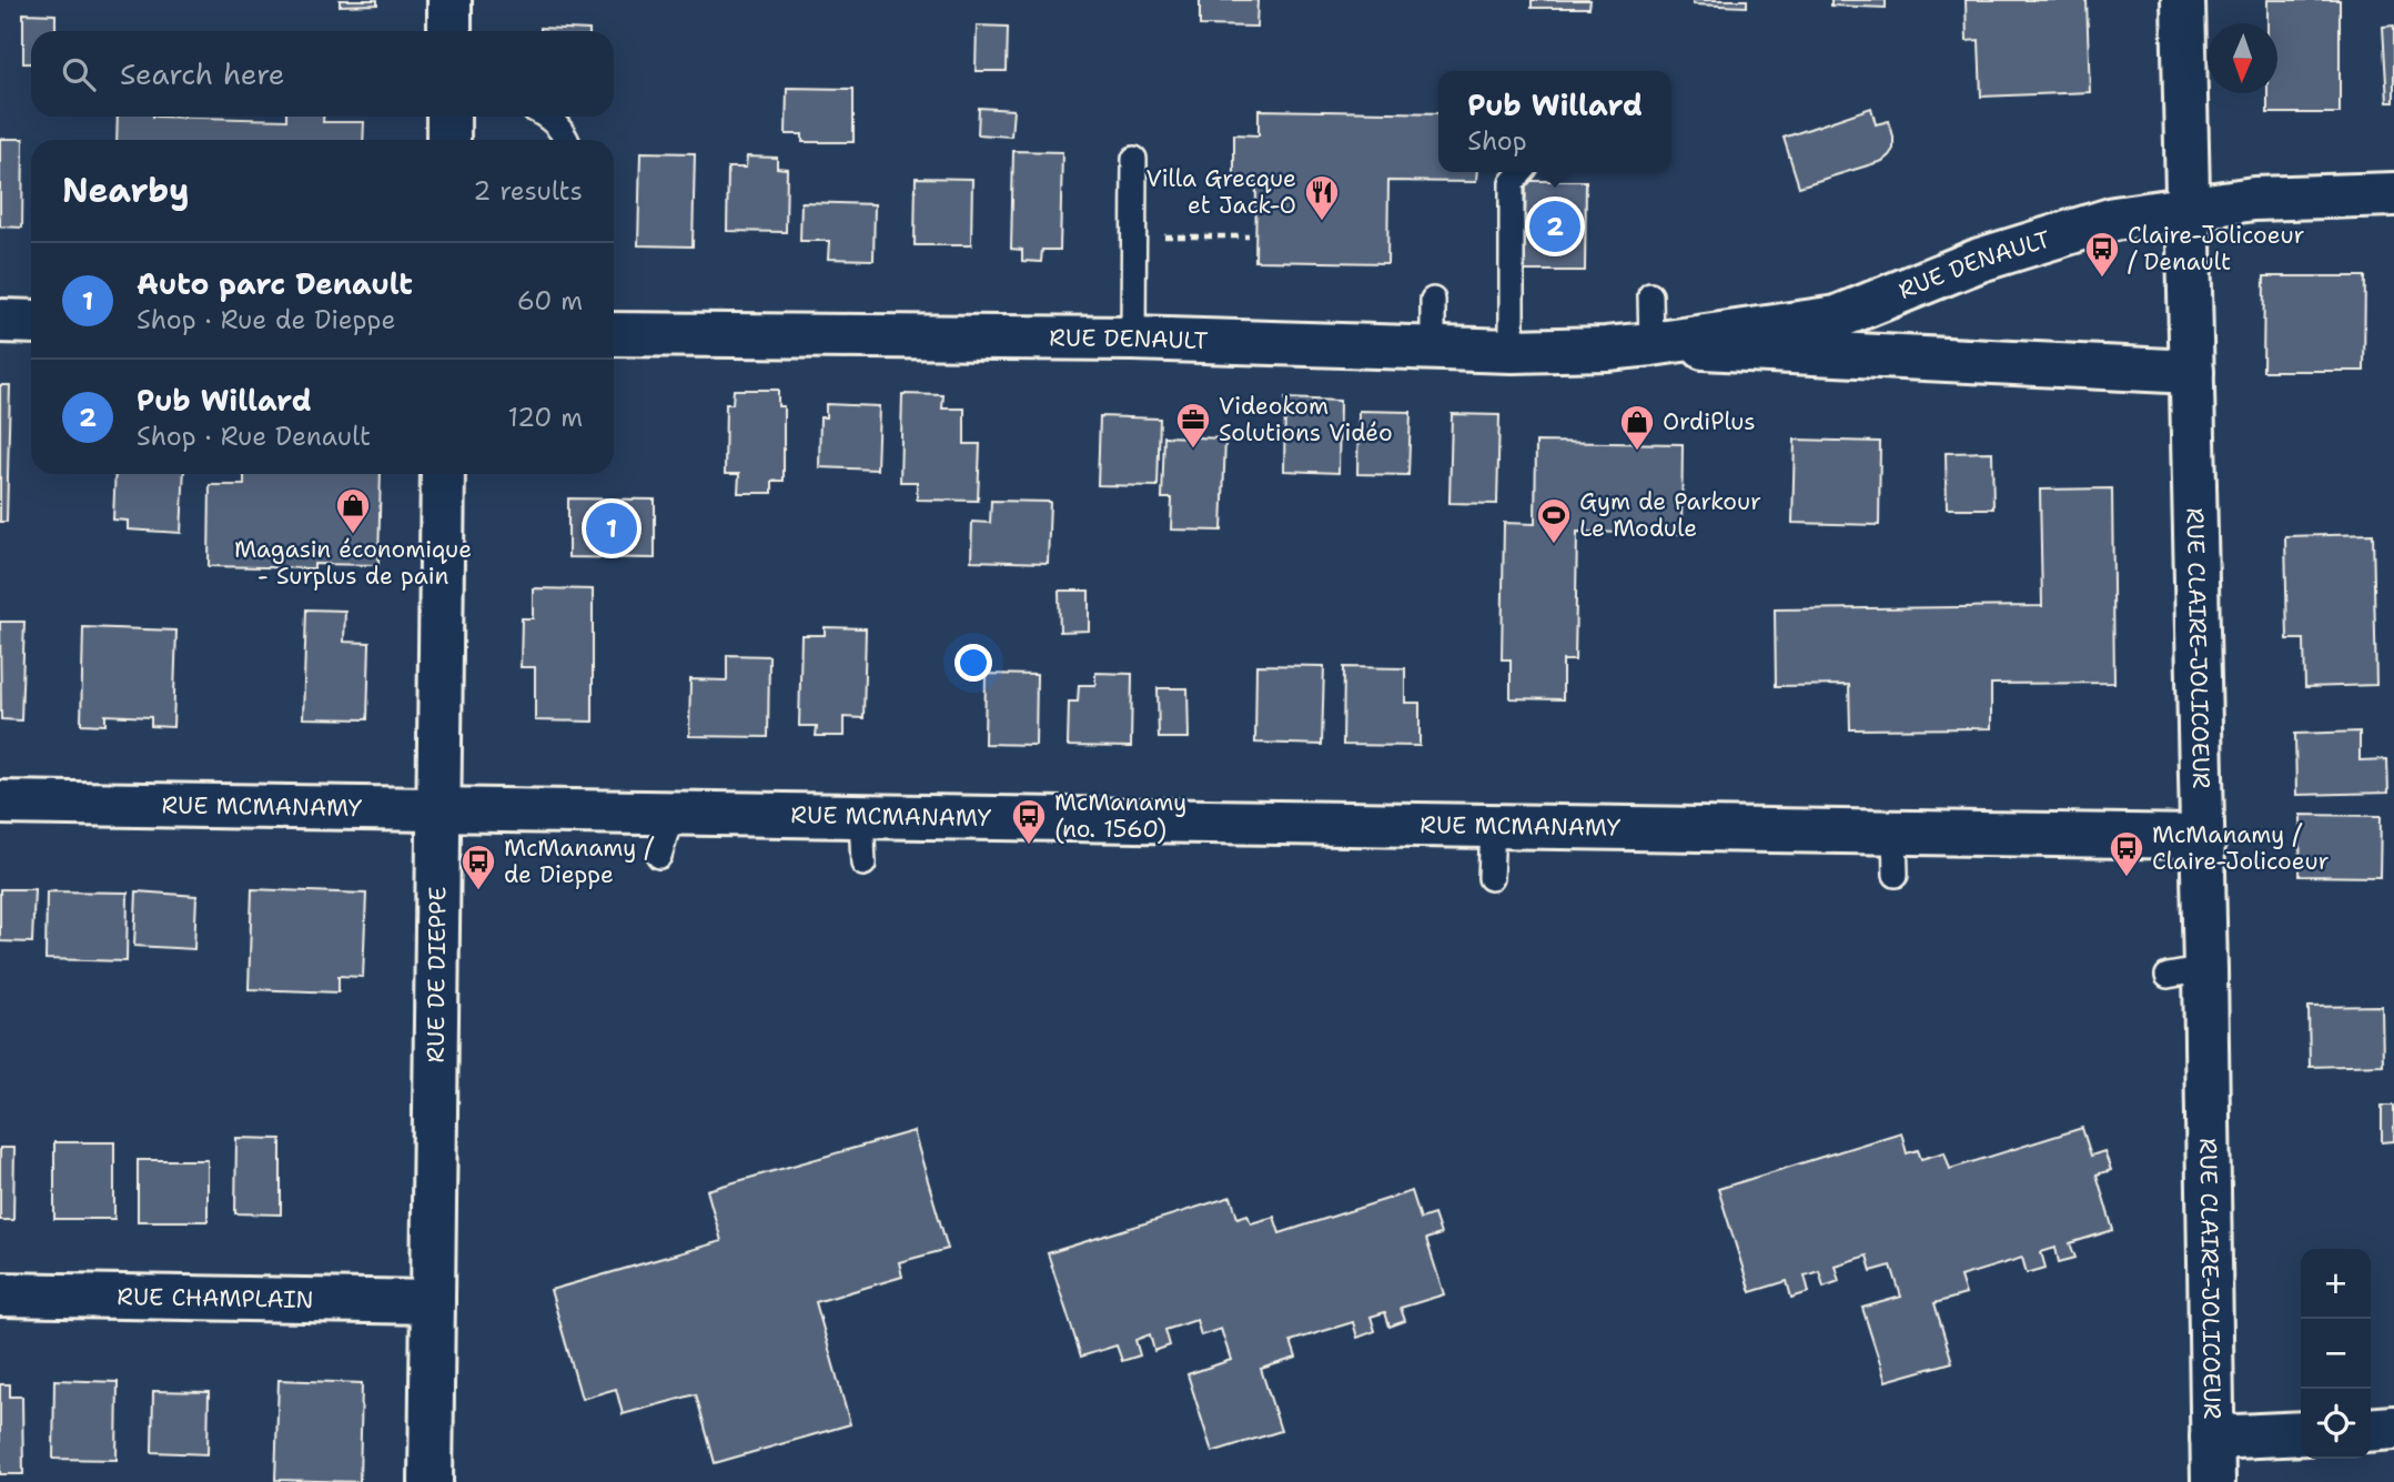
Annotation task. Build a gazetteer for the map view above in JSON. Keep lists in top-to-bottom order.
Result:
{
  "streets": {
    "street": [
      "RUE DENAULT",
      "RUE CLAIRE-JOLICOEUR",
      "RUE MCMANAMY",
      "RUE DE DIEPPE",
      "RUE CHAMPLAIN"
    ]
  },
  "crossings": [
    ["RUE DENAULT", "RUE CLAIRE-JOLICOEUR"],
    ["RUE CLAIRE-JOLICOEUR", "RUE MCMANAMY"],
    ["RUE MCMANAMY", "RUE DE DIEPPE"],
    ["RUE DE DIEPPE", "RUE CHAMPLAIN"]
  ],
  "places": {
    "restaurant": ["Villa Grecque et Jack-O"],
    "bus stop": [
      "Claire-Jolicoeur / Denault",
      "McManamy (no. 1560)",
      "McManamy / Claire-Jolicoeur",
      "McManamy / de Dieppe"
    ],
    "office": ["Videokom Solutions Vidéo"],
    "shop": ["OrdiPlus", "Magasin économique - Surplus de pain"],
    "sports": ["Gym de Parkour Le Module"]
  },
  "north": "bottom",
  "page": {
    "search": "Search here",
    "popup": ["Pub Willard", "Shop"],
    "heading": ["Nearby", "2 results"],
    "pins": ["2", "1"],
    "list": [
      {
        "mark": "1",
        "name": "Auto parc Denault",
        "note": "Shop · Rue de Dieppe",
        "value": "60 m"
      },
      {
        "mark": "2",
        "name": "Pub Willard",
        "note": "Shop · Rue Denault",
        "value": "120 m"
      }
    ],
    "map_buttons": ["+", "−"]
  }
}
